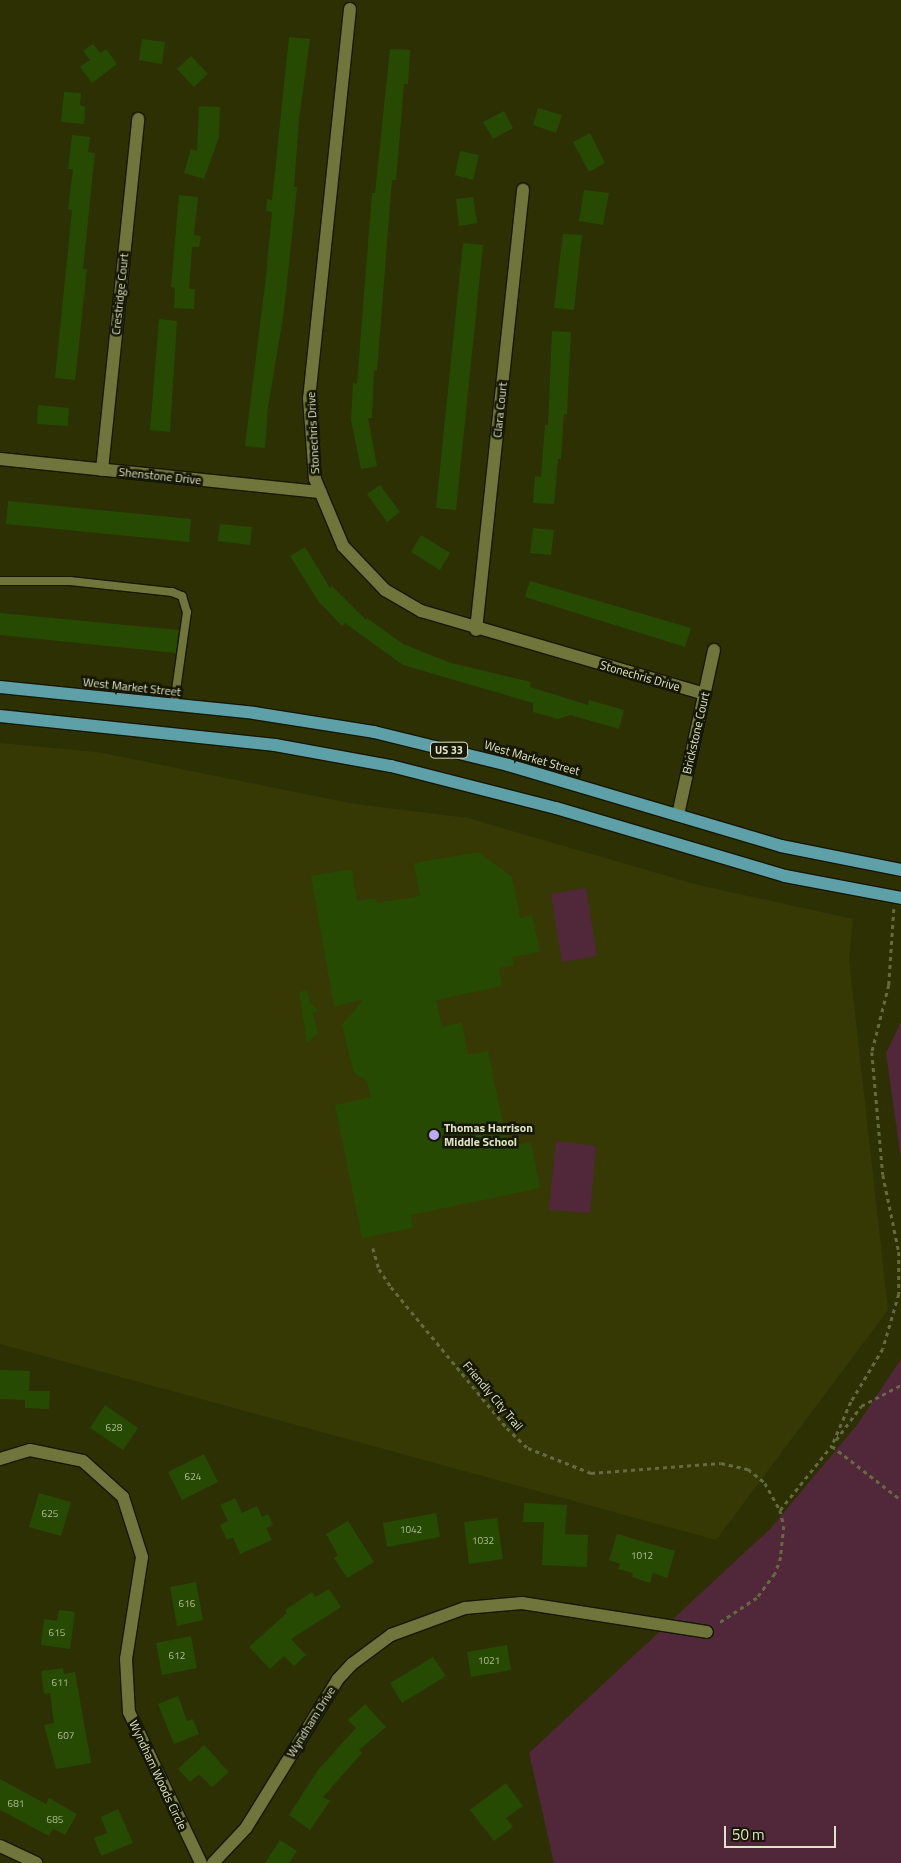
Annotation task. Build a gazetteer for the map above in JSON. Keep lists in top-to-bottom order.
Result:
{
  "streets": {
    "main road": ["West Market Street", "US 33"],
    "street": [
      "Crestridge Court",
      "Clara Court",
      "Stonechris Drive",
      "Shenstone Drive",
      "Brickstone Court",
      "Wyndham Drive",
      "Wyndham Woods Circle"
    ],
    "path": ["Friendly City Trail"]
  },
  "crossings": [
    ["Crestridge Court", "Shenstone Drive"],
    ["Clara Court", "Stonechris Drive"],
    ["Stonechris Drive", "Shenstone Drive"],
    ["Stonechris Drive", "Brickstone Court"],
    ["West Market Street", "Brickstone Court"],
    ["Friendly City Trail", "Wyndham Drive"]
  ],
  "places": ["Thomas Harrison Middle School"],
  "house_numbers": [
    "628",
    "624",
    "625",
    "1042",
    "1032",
    "1012",
    "616",
    "615",
    "612",
    "1021",
    "611",
    "607",
    "681",
    "685"
  ],
  "scale_bar": "50 m"
}
